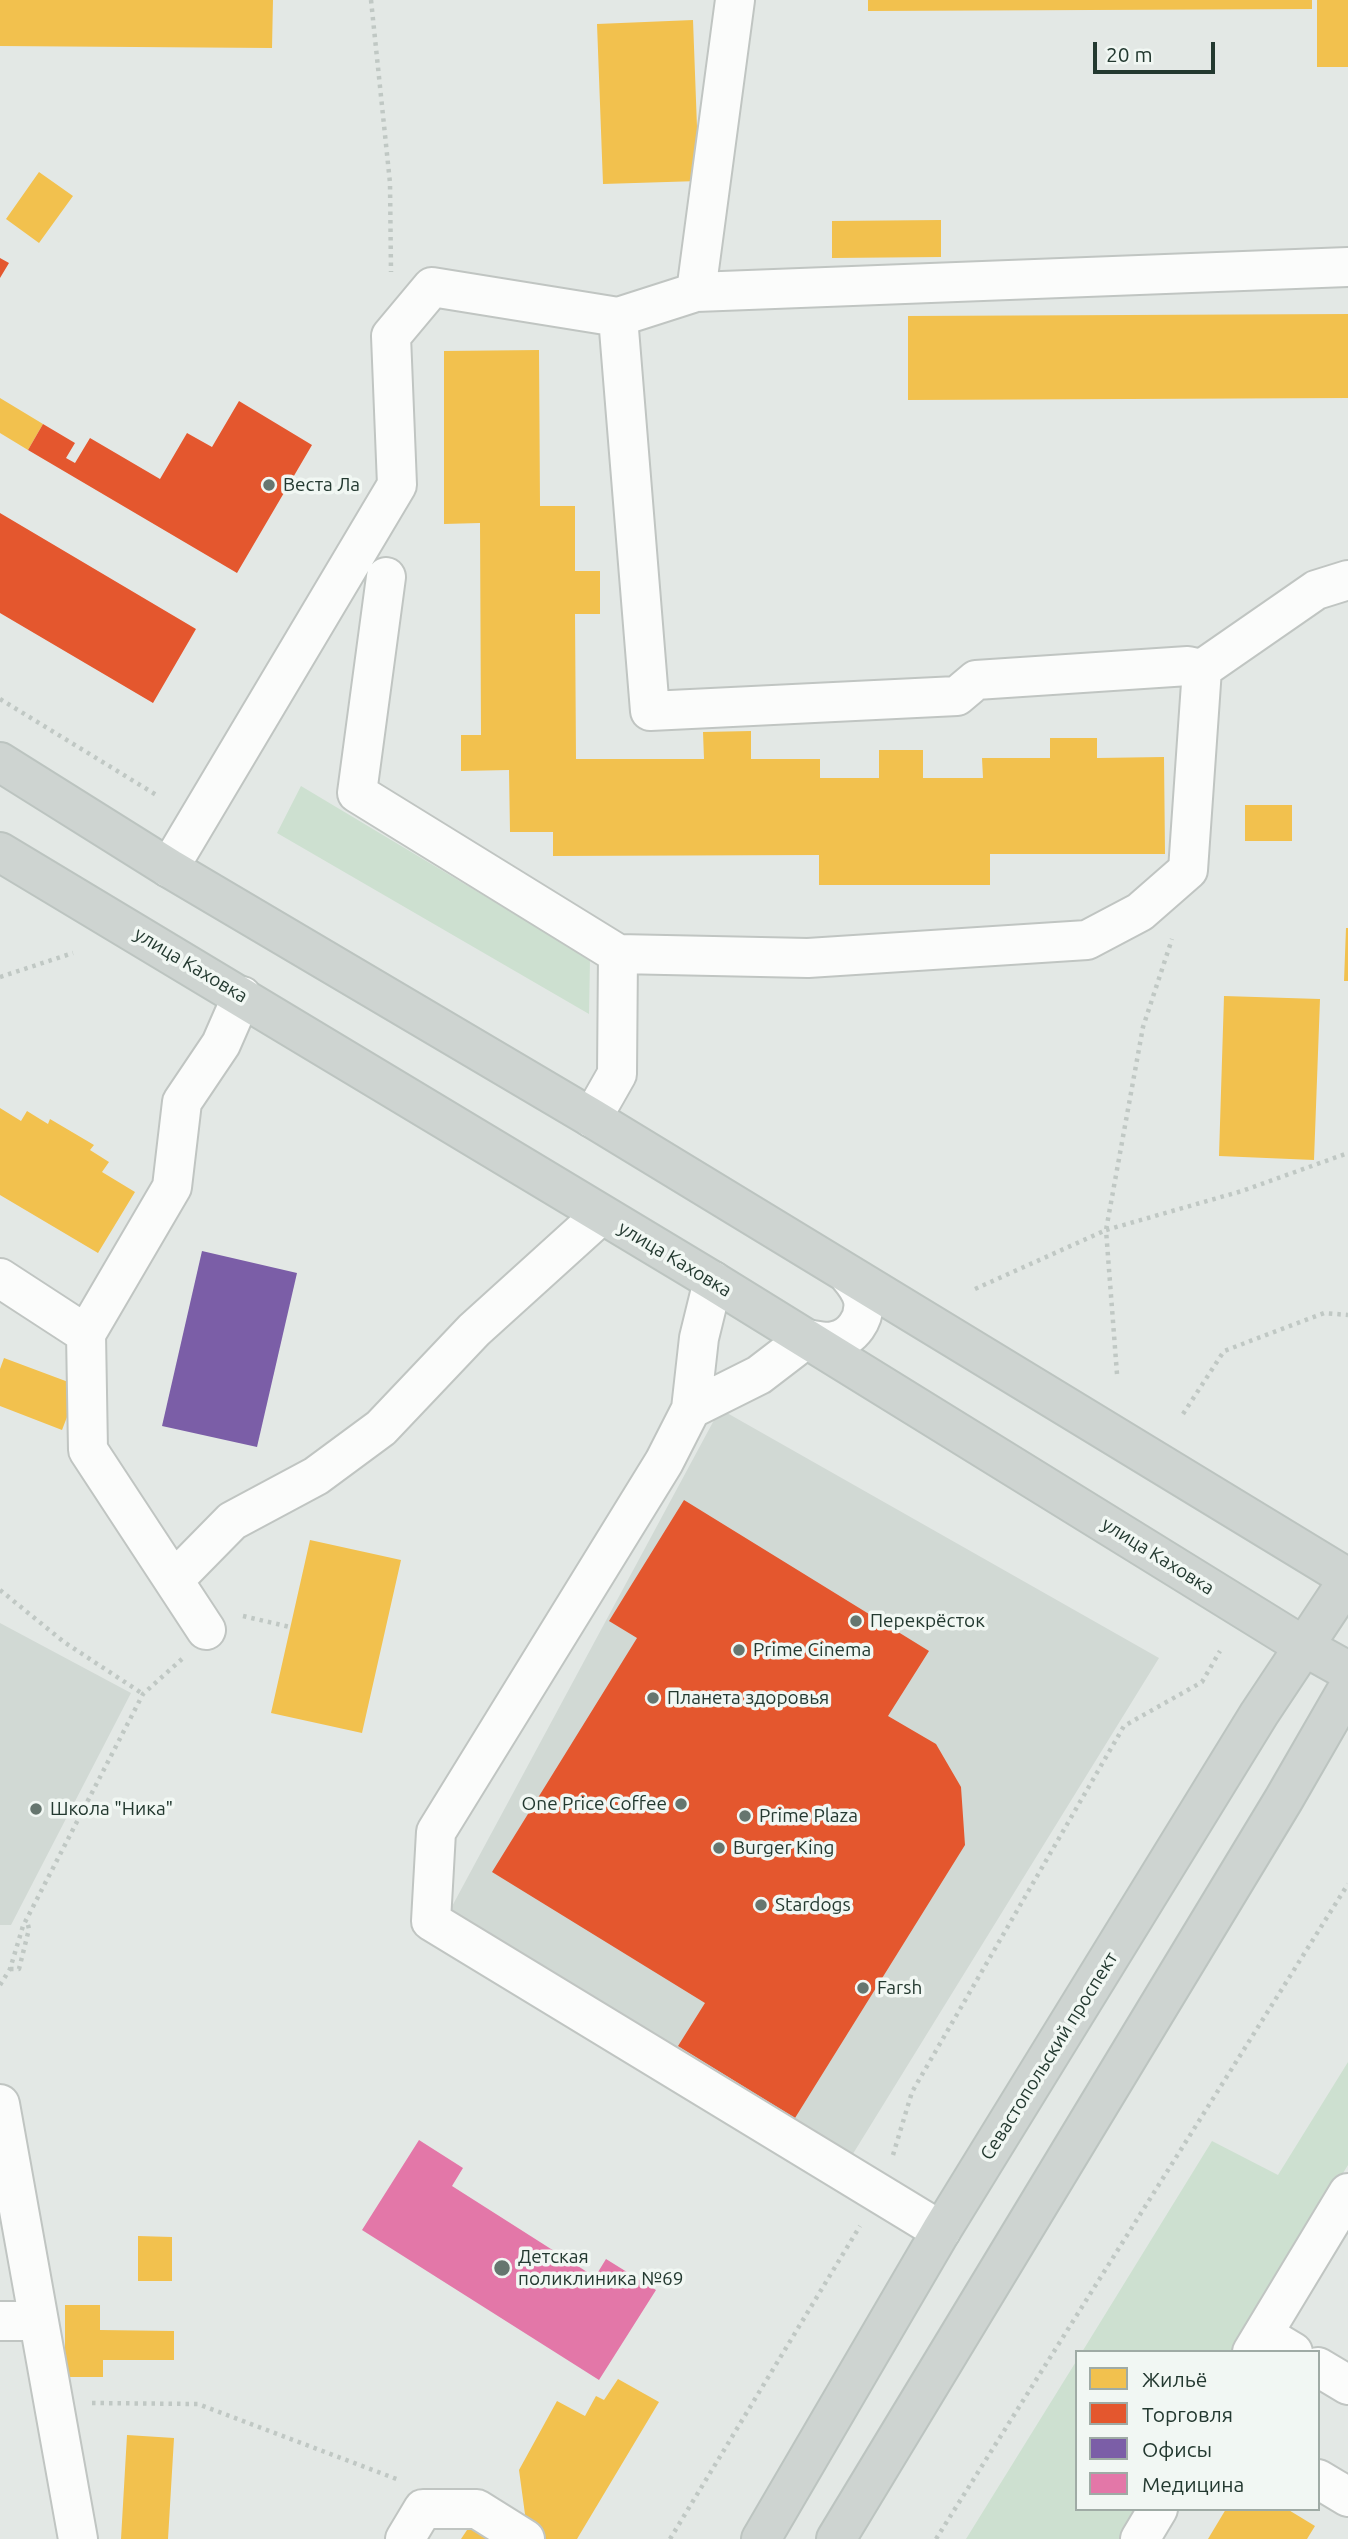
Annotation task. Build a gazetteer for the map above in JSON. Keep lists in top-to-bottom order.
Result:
{
  "streets": {
    "main road": ["улица Каховка", "Севастопольский проспект"]
  },
  "crossings": [
    ["улица Каховка", "Севастопольский проспект"]
  ],
  "places": [
    "Веста Ла",
    "Перекрёсток",
    "Prime Cinema",
    "Планета здоровья",
    "One Price Coffee",
    "Школа \"Ника\"",
    "Prime Plaza",
    "Burger King",
    "Stardogs",
    "Farsh",
    "Детская поликлиника №69"
  ],
  "legend": [
    "Жильё",
    "Торговля",
    "Офисы",
    "Медицина"
  ],
  "scale_bar": "20 m"
}
